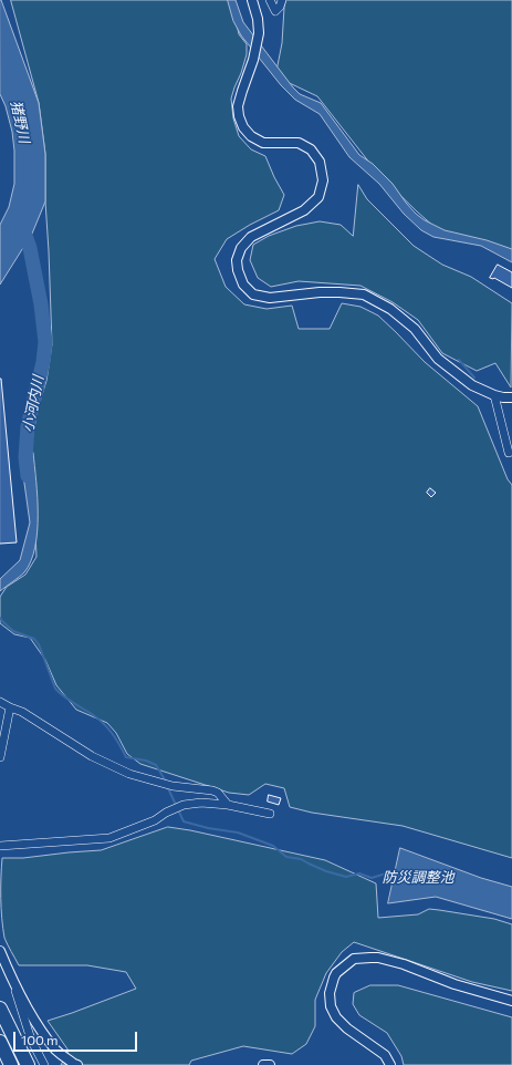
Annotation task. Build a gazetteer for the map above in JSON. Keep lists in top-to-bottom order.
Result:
{
  "water": ["猪野川", "小河内川", "防災調整池"],
  "scale_bar": "100 m"
}
